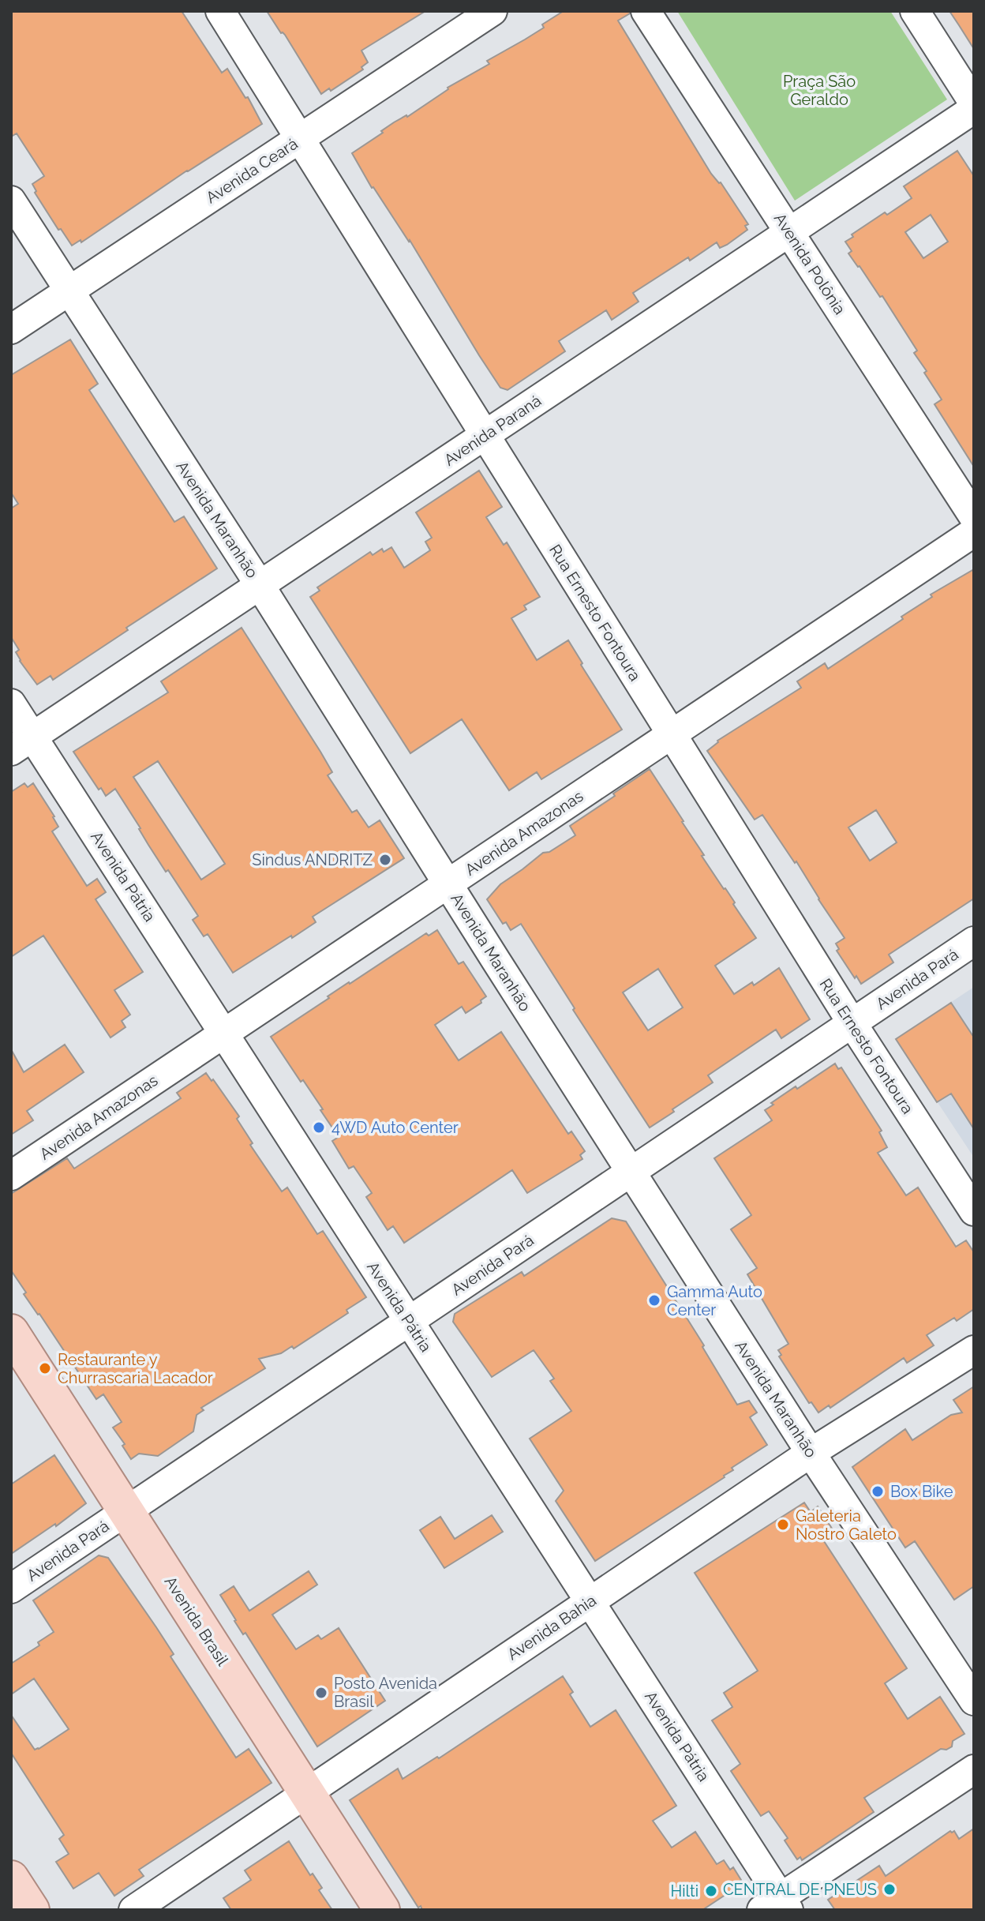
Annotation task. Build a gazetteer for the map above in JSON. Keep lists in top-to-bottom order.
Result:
{
  "streets": {
    "main road": ["Avenida Brasil"],
    "street": [
      "Avenida Ceará",
      "Avenida Polônia",
      "Avenida Paraná",
      "Avenida Maranhão",
      "Rua Ernesto Fontoura",
      "Avenida Amazonas",
      "Avenida Pátria",
      "Avenida Pará",
      "Avenida Bahia"
    ]
  },
  "crossings": [
    ["Avenida Ceará", "Avenida Maranhão"],
    ["Avenida Ceará", "Rua Ernesto Fontoura"],
    ["Avenida Polônia", "Avenida Paraná"],
    ["Avenida Paraná", "Avenida Maranhão"],
    ["Avenida Paraná", "Rua Ernesto Fontoura"],
    ["Avenida Paraná", "Avenida Pátria"],
    ["Avenida Maranhão", "Avenida Amazonas"],
    ["Avenida Maranhão", "Avenida Pará"],
    ["Avenida Maranhão", "Avenida Bahia"],
    ["Rua Ernesto Fontoura", "Avenida Amazonas"],
    ["Rua Ernesto Fontoura", "Avenida Pará"],
    ["Avenida Amazonas", "Avenida Pátria"],
    ["Avenida Pátria", "Avenida Pará"],
    ["Avenida Pátria", "Avenida Bahia"],
    ["Avenida Pará", "Avenida Brasil"],
    ["Avenida Brasil", "Avenida Bahia"]
  ],
  "parks": ["Praça São Geraldo"],
  "places": [
    "Sindus ANDRITZ",
    "4WD Auto Center",
    "Gamma Auto Center",
    "Restaurante y Churrascaria Lacador",
    "Box Bike",
    "Galeteria Nostro Galeto",
    "Posto Avenida Brasil",
    "CENTRAL DE PNEUS",
    "Hilti"
  ]
}
